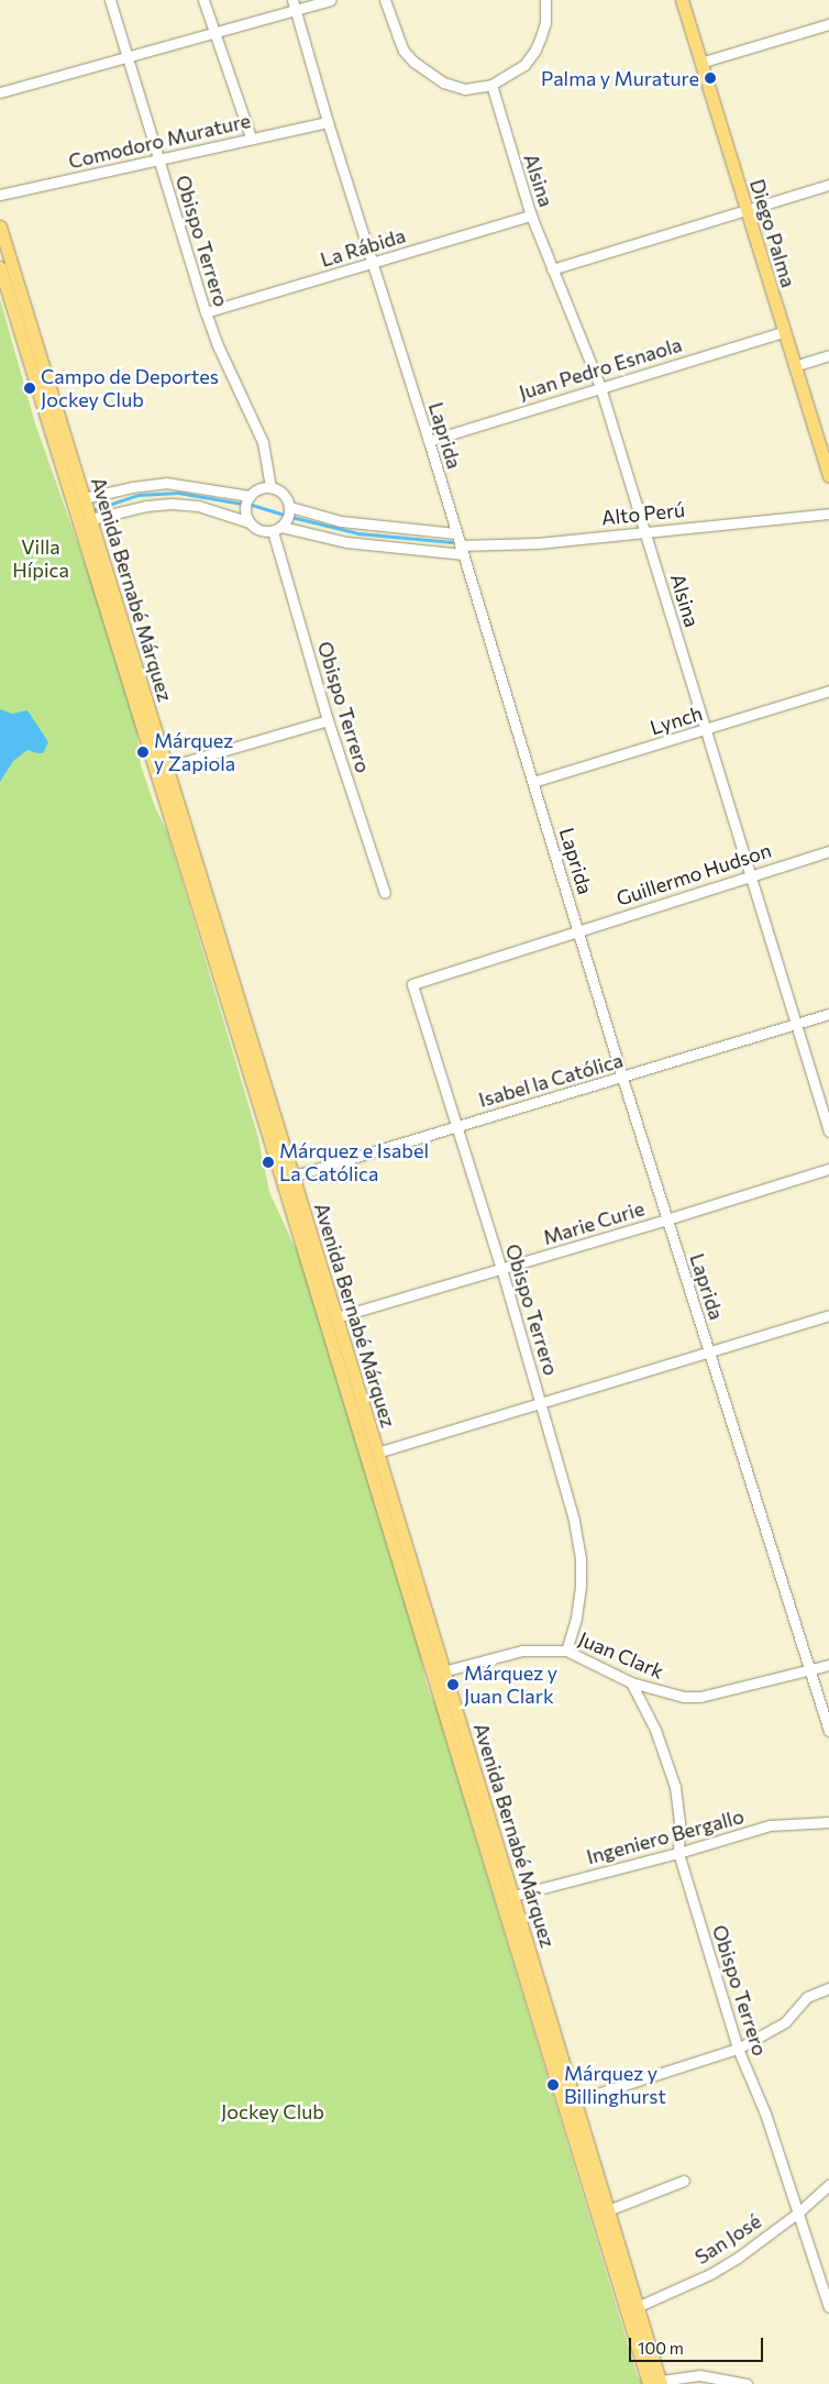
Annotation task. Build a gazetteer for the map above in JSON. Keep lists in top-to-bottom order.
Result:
{
  "streets": {
    "main road": ["Diego Palma", "Avenida Bernabé Márquez"],
    "street": [
      "Comodoro Murature",
      "Alsina",
      "Obispo Terrero",
      "La Rábida",
      "Juan Pedro Esnaola",
      "Laprida",
      "Alto Perú",
      "Lynch",
      "Guillermo Hudson",
      "Isabel la Católica",
      "Marie Curie",
      "Juan Clark",
      "Ingeniero Bergallo",
      "San José"
    ]
  },
  "crossings": [
    ["Comodoro Murature", "Obispo Terrero"],
    ["Comodoro Murature", "Laprida"],
    ["Alsina", "La Rábida"],
    ["Alsina", "Juan Pedro Esnaola"],
    ["Alsina", "Alto Perú"],
    ["Alsina", "Lynch"],
    ["Alsina", "Guillermo Hudson"],
    ["Alsina", "Isabel la Católica"],
    ["Diego Palma", "Juan Pedro Esnaola"],
    ["Obispo Terrero", "La Rábida"],
    ["Obispo Terrero", "Alto Perú"],
    ["Obispo Terrero", "Guillermo Hudson"],
    ["Obispo Terrero", "Isabel la Católica"],
    ["Obispo Terrero", "Marie Curie"],
    ["Obispo Terrero", "Juan Clark"],
    ["Obispo Terrero", "Ingeniero Bergallo"],
    ["Obispo Terrero", "San José"],
    ["La Rábida", "Laprida"],
    ["Juan Pedro Esnaola", "Laprida"],
    ["Laprida", "Alto Perú"],
    ["Laprida", "Lynch"],
    ["Laprida", "Guillermo Hudson"],
    ["Laprida", "Isabel la Católica"],
    ["Laprida", "Marie Curie"],
    ["Laprida", "Juan Clark"],
    ["Avenida Bernabé Márquez", "Isabel la Católica"],
    ["Avenida Bernabé Márquez", "Marie Curie"],
    ["Avenida Bernabé Márquez", "Juan Clark"],
    ["Avenida Bernabé Márquez", "Ingeniero Bergallo"],
    ["Avenida Bernabé Márquez", "San José"]
  ],
  "parks": ["Villa Hípica", "Jockey Club"],
  "places": [
    "Palma y Murature",
    "Campo de Deportes Jockey Club",
    "Márquez y Zapiola",
    "Márquez e Isabel La Católica",
    "Márquez y Juan Clark",
    "Márquez y Billinghurst"
  ],
  "scale_bar": "100 m"
}
